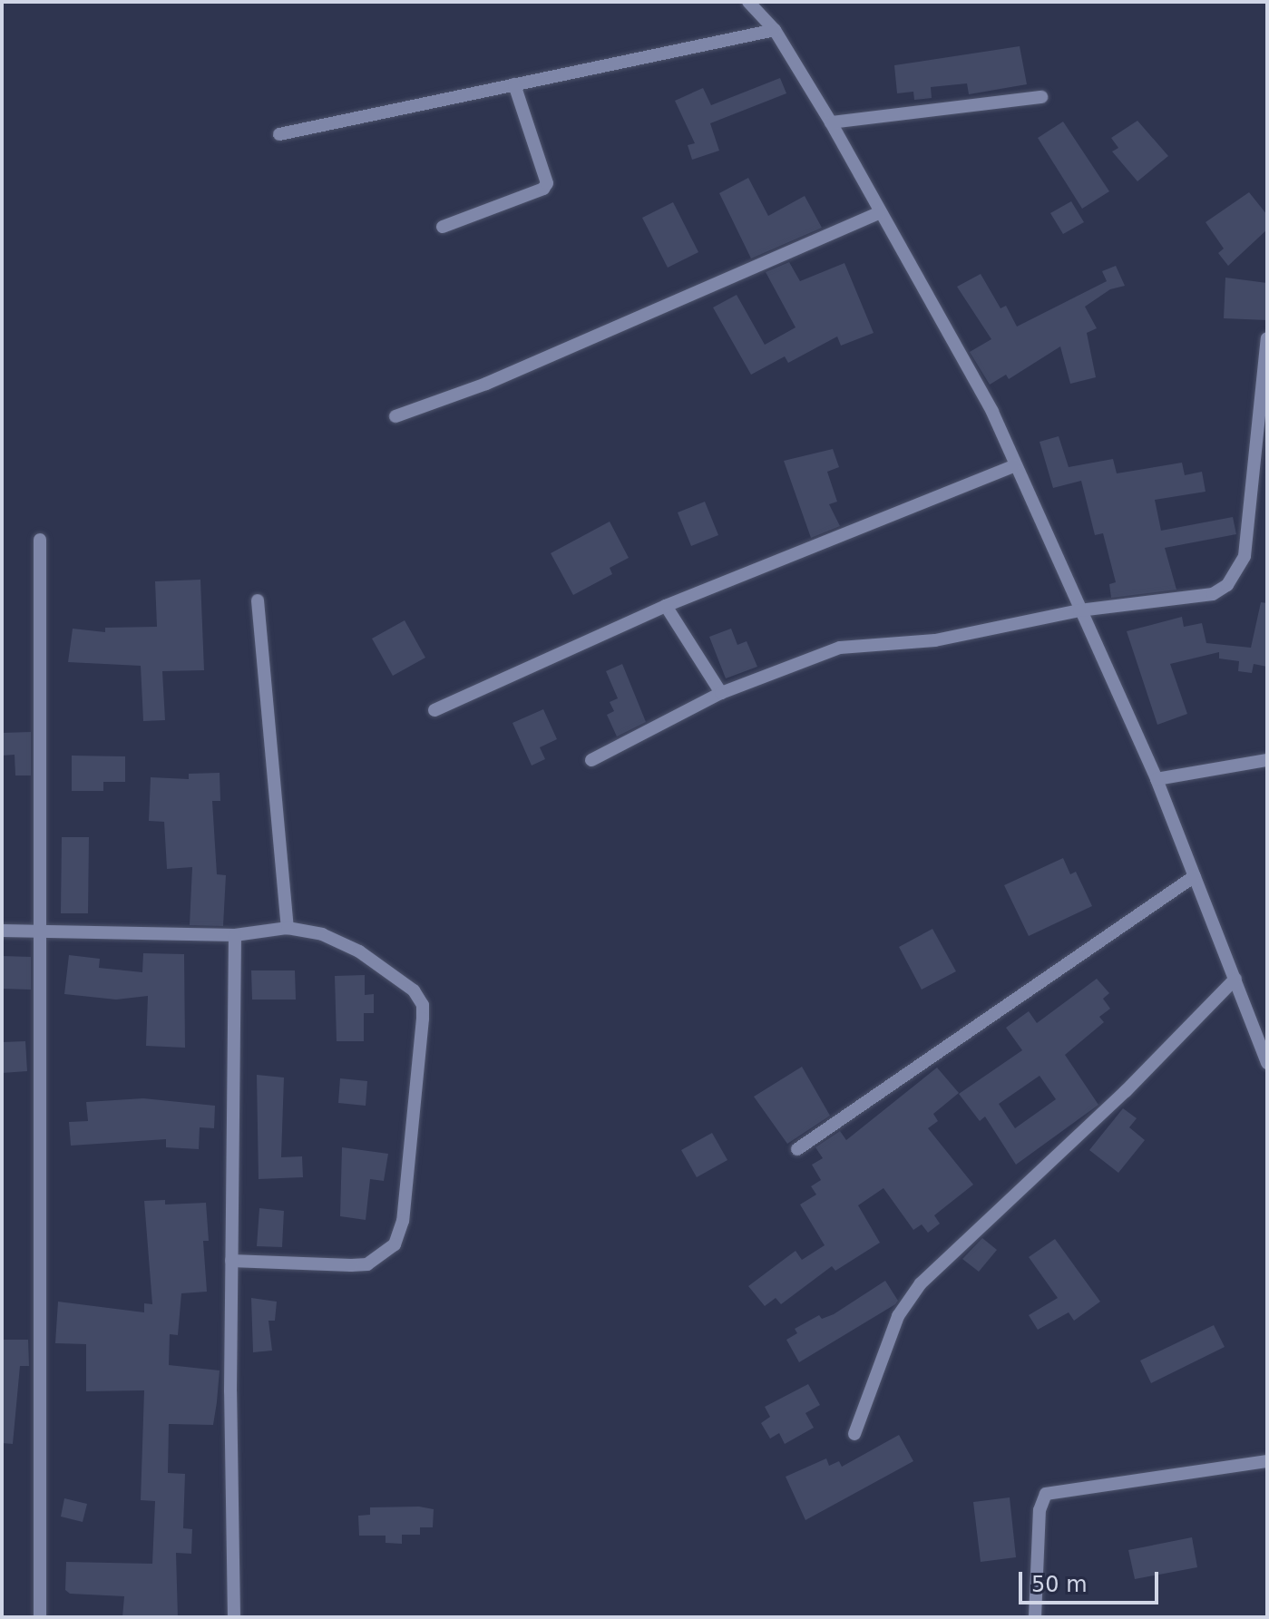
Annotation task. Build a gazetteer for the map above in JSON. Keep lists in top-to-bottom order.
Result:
{
  "scale_bar": "50 m"
}
